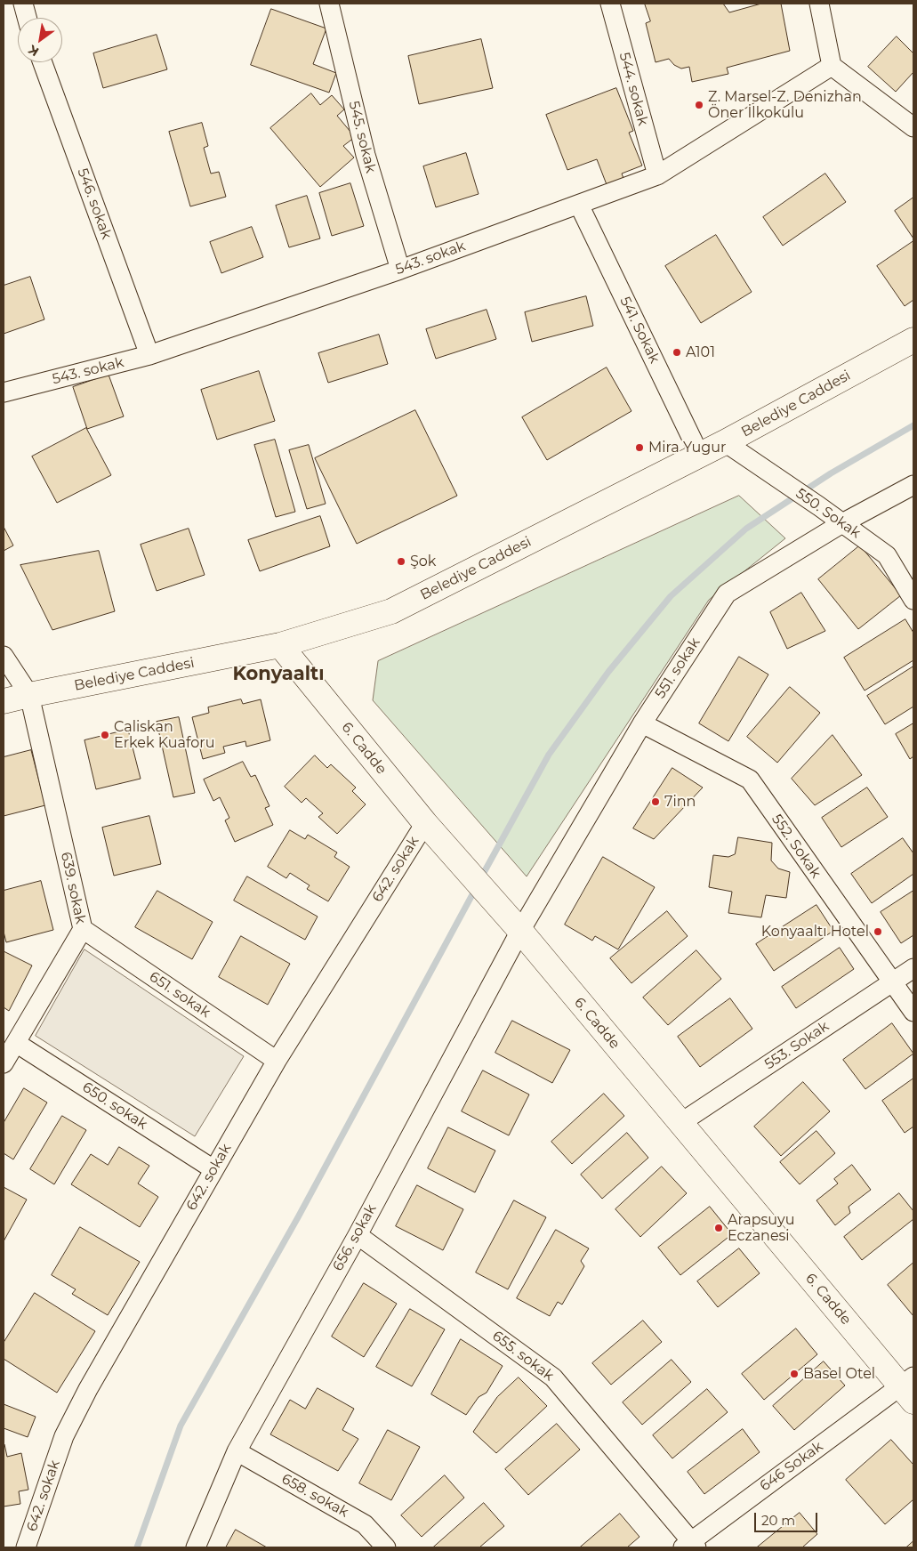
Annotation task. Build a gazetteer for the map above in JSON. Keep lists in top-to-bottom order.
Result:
{
  "streets": {
    "main road": ["Belediye Caddesi", "6. Cadde"],
    "street": [
      "544. sokak",
      "545. sokak",
      "546. sokak",
      "543. sokak",
      "541. Sokak",
      "550. Sokak",
      "551. sokak",
      "552. Sokak",
      "642. sokak",
      "639. sokak",
      "651. sokak",
      "553. Sokak",
      "650. sokak",
      "656. sokak",
      "655. sokak",
      "646 Sokak",
      "658. sokak"
    ]
  },
  "crossings": [
    ["544. sokak", "543. sokak"],
    ["545. sokak", "543. sokak"],
    ["546. sokak", "543. sokak"],
    ["543. sokak", "541. Sokak"],
    ["541. Sokak", "Belediye Caddesi"],
    ["Belediye Caddesi", "550. Sokak"],
    ["Belediye Caddesi", "6. Cadde"],
    ["Belediye Caddesi", "639. sokak"],
    ["550. Sokak", "551. sokak"],
    ["551. sokak", "6. Cadde"],
    ["551. sokak", "552. Sokak"],
    ["551. sokak", "656. sokak"],
    ["6. Cadde", "642. sokak"],
    ["6. Cadde", "553. Sokak"],
    ["6. Cadde", "656. sokak"],
    ["6. Cadde", "646 Sokak"],
    ["552. Sokak", "553. Sokak"],
    ["642. sokak", "651. sokak"],
    ["642. sokak", "650. sokak"],
    ["639. sokak", "651. sokak"],
    ["639. sokak", "650. sokak"],
    ["656. sokak", "655. sokak"],
    ["656. sokak", "658. sokak"],
    ["655. sokak", "646 Sokak"]
  ],
  "districts": ["Konyaaltı"],
  "places": [
    "Z. Marsel-Z. Denizhan Öner İlkokulu",
    "A101",
    "Mira Yugur",
    "Şok",
    "Caliskan Erkek Kuaforu",
    "7inn",
    "Konyaaltı Hotel",
    "Arapsuyu Eczanesi",
    "Basel Otel"
  ],
  "scale_bar": "20 m",
  "north": "bottom left"
}
